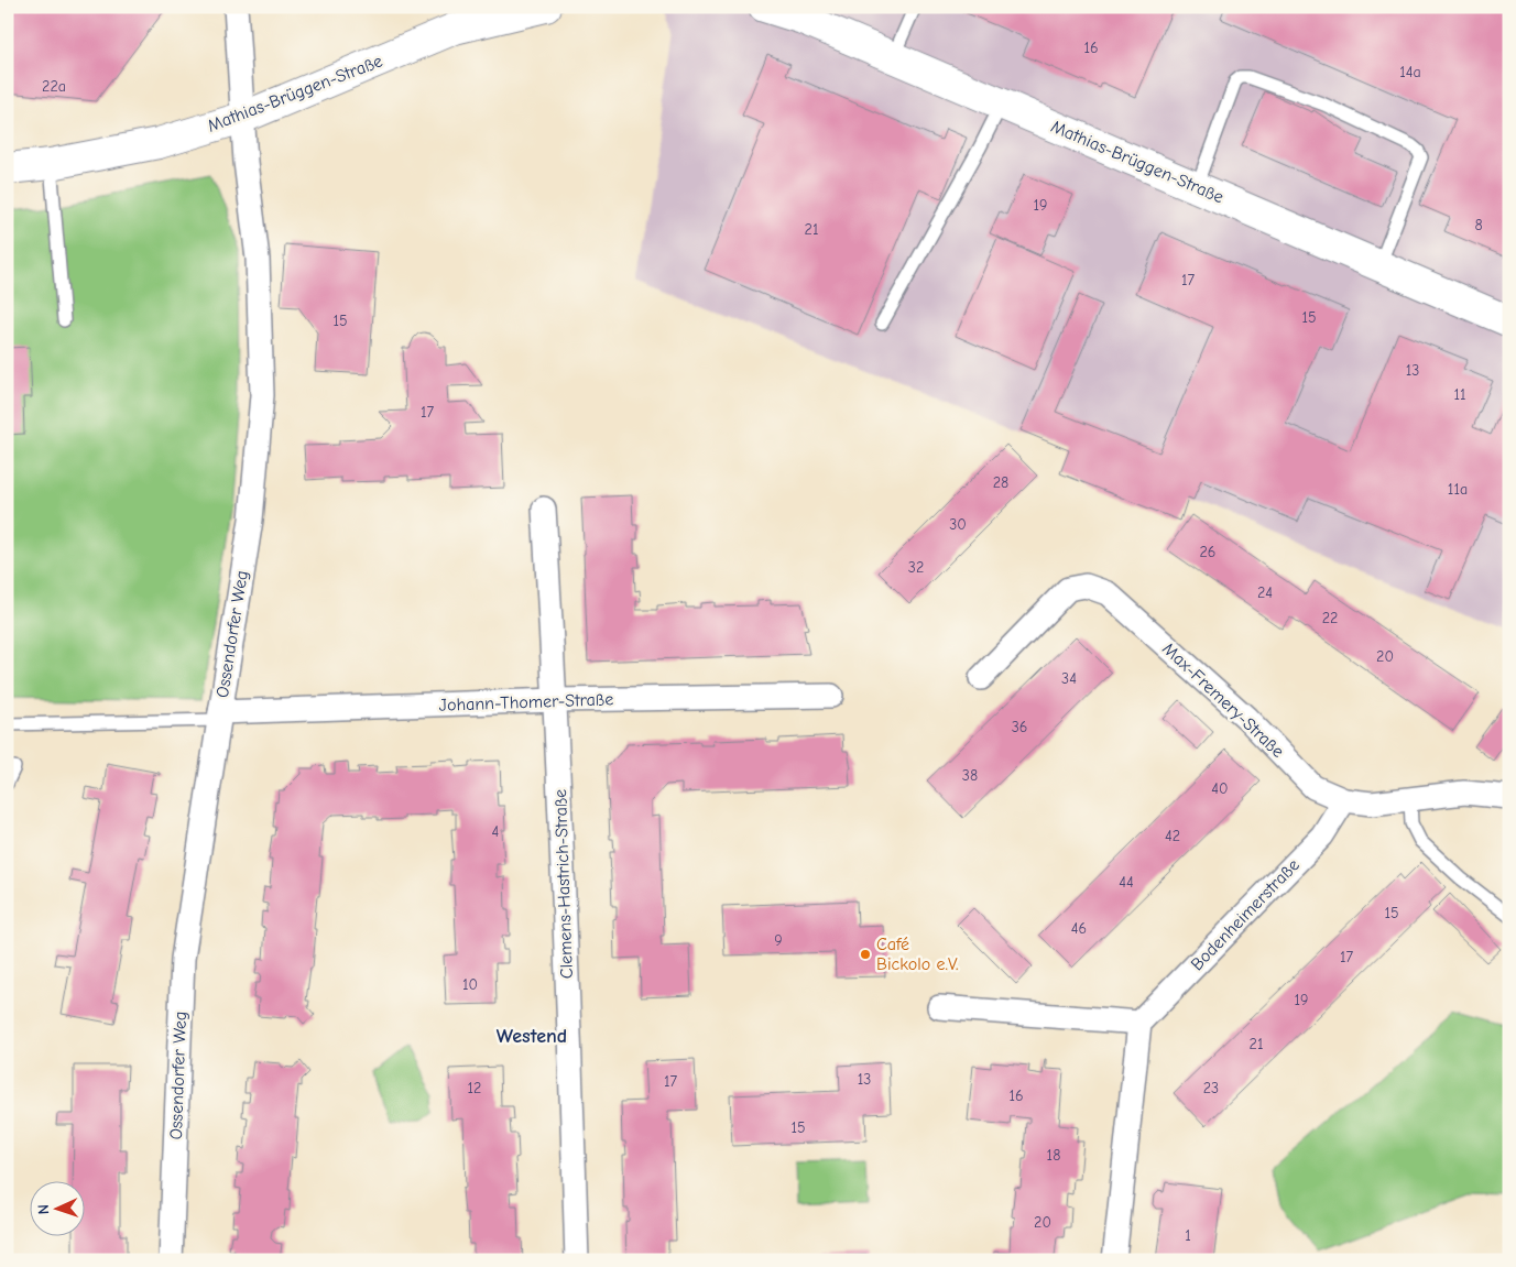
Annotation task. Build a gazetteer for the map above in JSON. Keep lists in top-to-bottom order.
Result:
{
  "streets": {
    "street": [
      "Mathias-Brüggen-Straße",
      "Ossendorfer Weg",
      "Max-Fremery-Straße",
      "Johann-Thomer-Straße",
      "Clemens-Hastrich-Straße",
      "Bodenheimerstraße"
    ]
  },
  "crossings": [
    ["Mathias-Brüggen-Straße", "Ossendorfer Weg"],
    ["Ossendorfer Weg", "Johann-Thomer-Straße"],
    ["Max-Fremery-Straße", "Bodenheimerstraße"],
    ["Johann-Thomer-Straße", "Clemens-Hastrich-Straße"]
  ],
  "districts": ["Westend"],
  "places": ["Café Bickolo e.V."],
  "house_numbers": [
    "16",
    "14a",
    "22a",
    "19",
    "8",
    "21",
    "17",
    "15",
    "15",
    "13",
    "11",
    "17",
    "28",
    "11a",
    "30",
    "26",
    "32",
    "24",
    "22",
    "20",
    "34",
    "36",
    "38",
    "40",
    "4",
    "42",
    "44",
    "15",
    "46",
    "9",
    "17",
    "10",
    "19",
    "21",
    "13",
    "17",
    "12",
    "23",
    "16",
    "15",
    "18",
    "20",
    "1"
  ],
  "north": "left"
}
